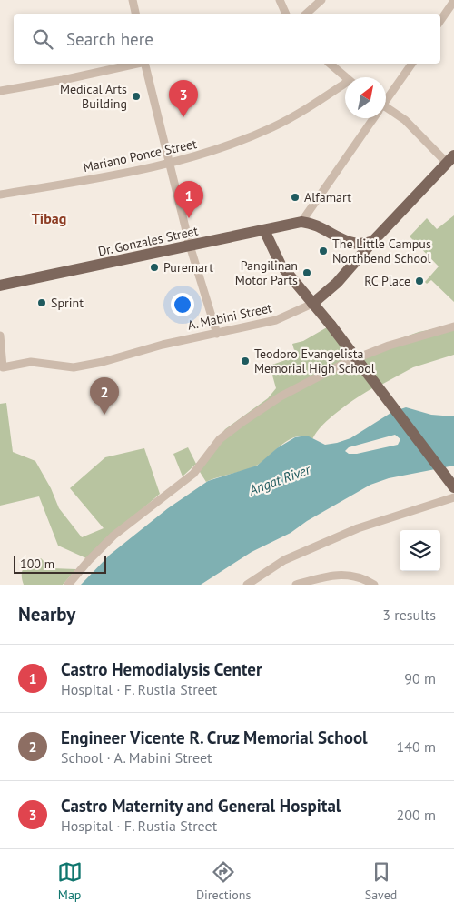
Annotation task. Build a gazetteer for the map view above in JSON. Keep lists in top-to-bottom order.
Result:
{
  "streets": {
    "main road": ["Dr. Gonzales Street", "A. Mabini Street"],
    "street": ["Mariano Ponce Street"]
  },
  "crossings": [
    ["Dr. Gonzales Street", "A. Mabini Street"]
  ],
  "districts": ["Tibag"],
  "water": ["Angat River"],
  "places": [
    "Medical Arts Building",
    "Alfamart",
    "The Little Campus Northbend School",
    "Puremart",
    "Pangilinan Motor Parts",
    "RC Place",
    "Sprint",
    "Teodoro Evangelista Memorial High School"
  ],
  "scale_bar": "100 m",
  "north": "top right",
  "page": {
    "search": "Search here",
    "pins": ["3", "1", "2"],
    "scale": "100 m",
    "heading": ["Nearby", "3 results"],
    "list": [
      {
        "mark": "1",
        "name": "Castro Hemodialysis Center",
        "note": "Hospital · F. Rustia Street",
        "value": "90 m"
      },
      {
        "mark": "2",
        "name": "Engineer Vicente R. Cruz Memorial School",
        "note": "School · A. Mabini Street",
        "value": "140 m"
      },
      {
        "mark": "3",
        "name": "Castro Maternity and General Hospital",
        "note": "Hospital · F. Rustia Street",
        "value": "200 m"
      }
    ],
    "nav": ["Map", "Directions", "Saved"]
  }
}
